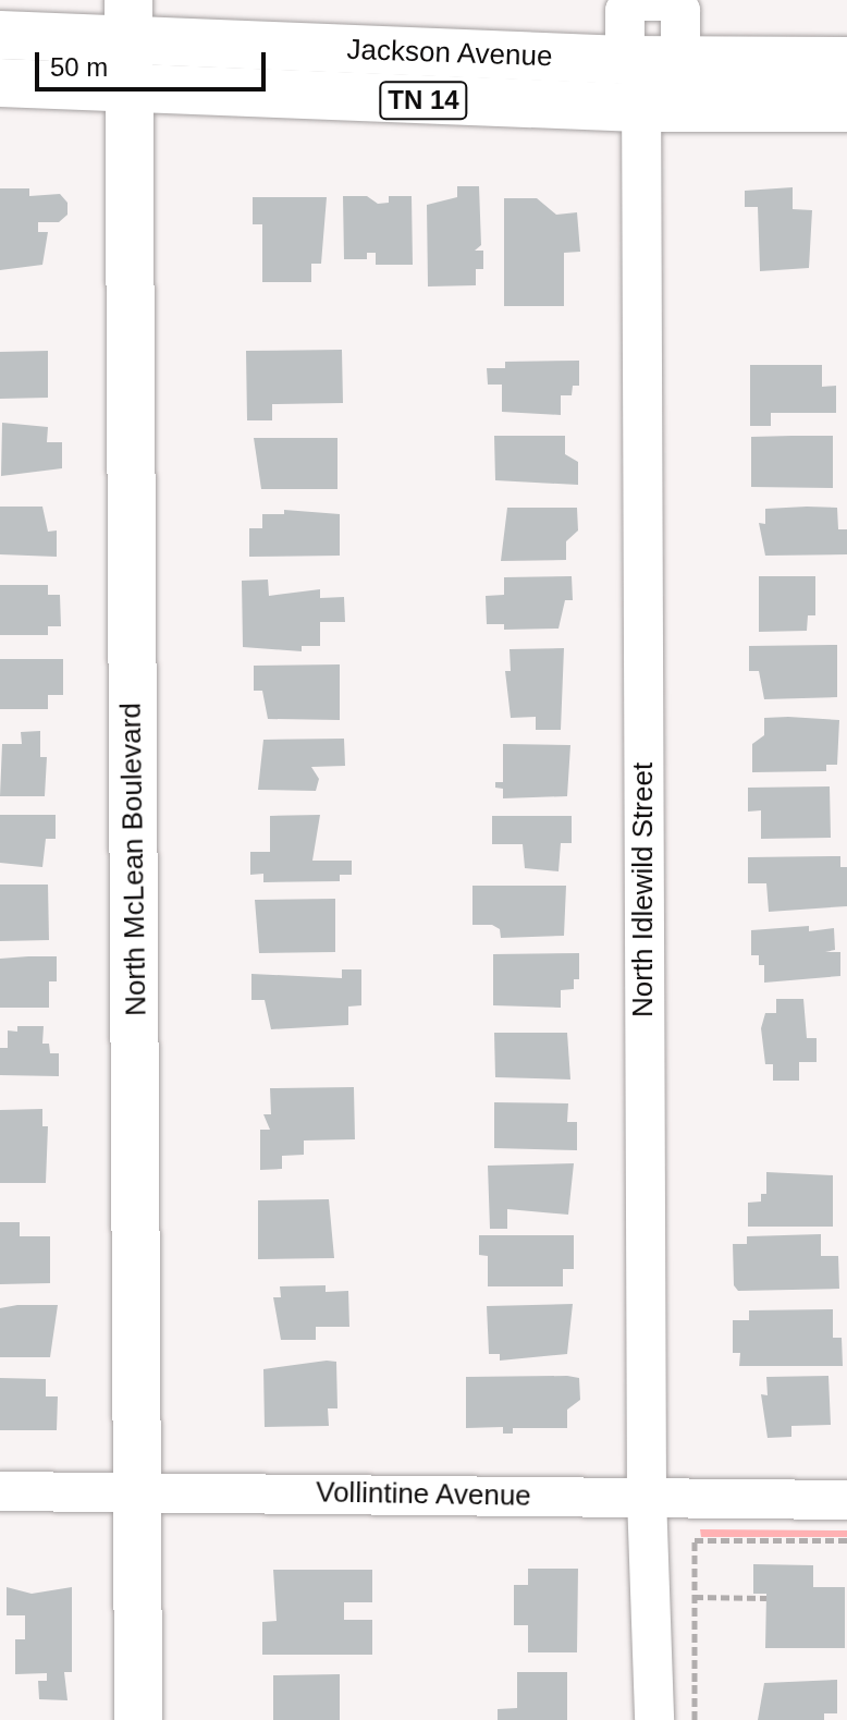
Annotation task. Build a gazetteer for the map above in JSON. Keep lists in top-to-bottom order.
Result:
{
  "streets": {
    "main road": ["Jackson Avenue", "TN 14", "North McLean Boulevard"],
    "street": ["North Idlewild Street", "Vollintine Avenue"]
  },
  "crossings": [
    ["Jackson Avenue", "North McLean Boulevard"],
    ["Jackson Avenue", "North Idlewild Street"],
    ["North McLean Boulevard", "Vollintine Avenue"],
    ["North Idlewild Street", "Vollintine Avenue"]
  ],
  "scale_bar": "50 m"
}
